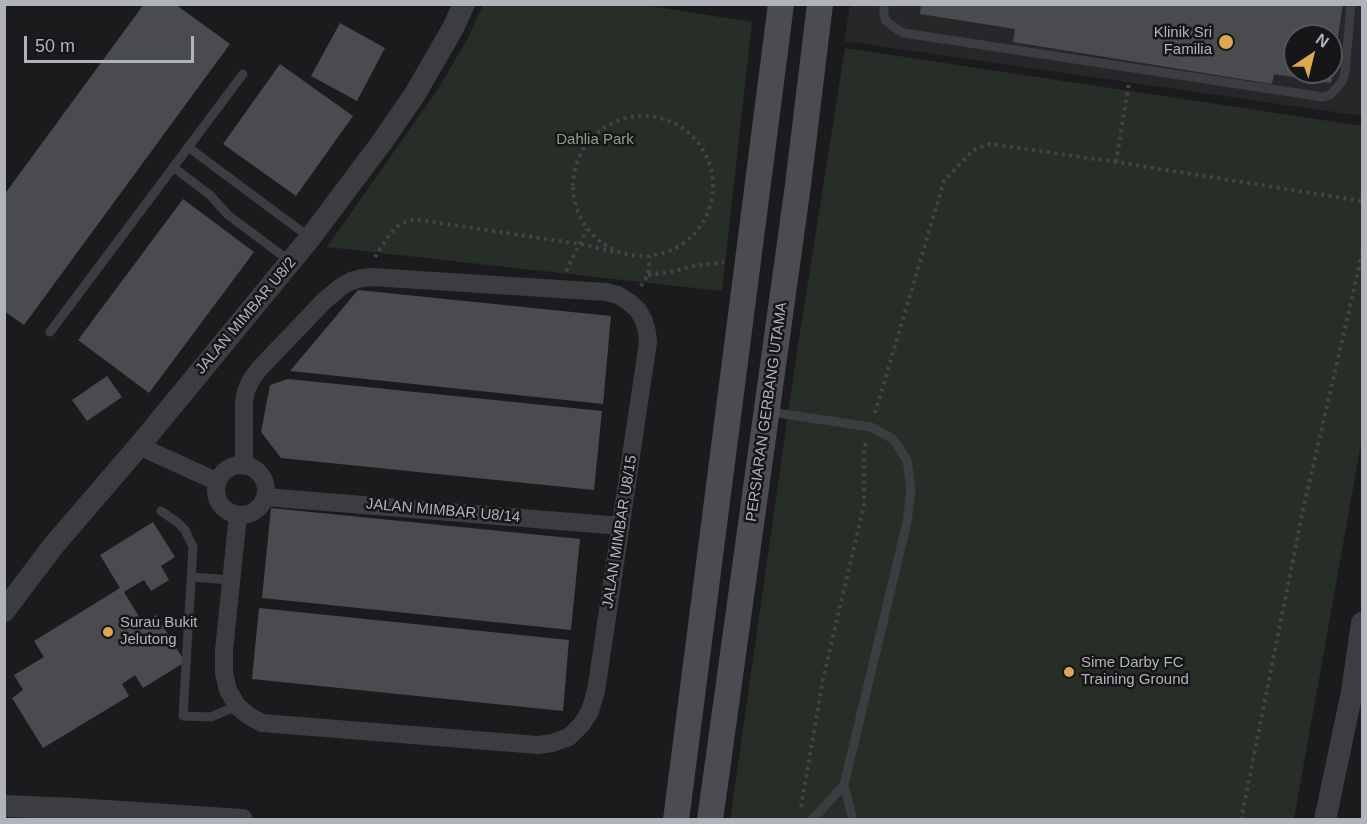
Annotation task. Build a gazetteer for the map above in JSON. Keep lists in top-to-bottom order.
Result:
{
  "streets": {
    "main road": ["PERSIARAN GERBANG UTAMA"],
    "street": ["JALAN MIMBAR U8/2", "JALAN MIMBAR U8/14", "JALAN MIMBAR U8/15"]
  },
  "crossings": [
    ["JALAN MIMBAR U8/14", "JALAN MIMBAR U8/15"]
  ],
  "parks": ["Dahlia Park"],
  "places": ["Klinik Sri Familia", "Surau Bukit Jelutong", "Sime Darby FC Training Ground"],
  "scale_bar": "50 m",
  "north": "top right"
}
